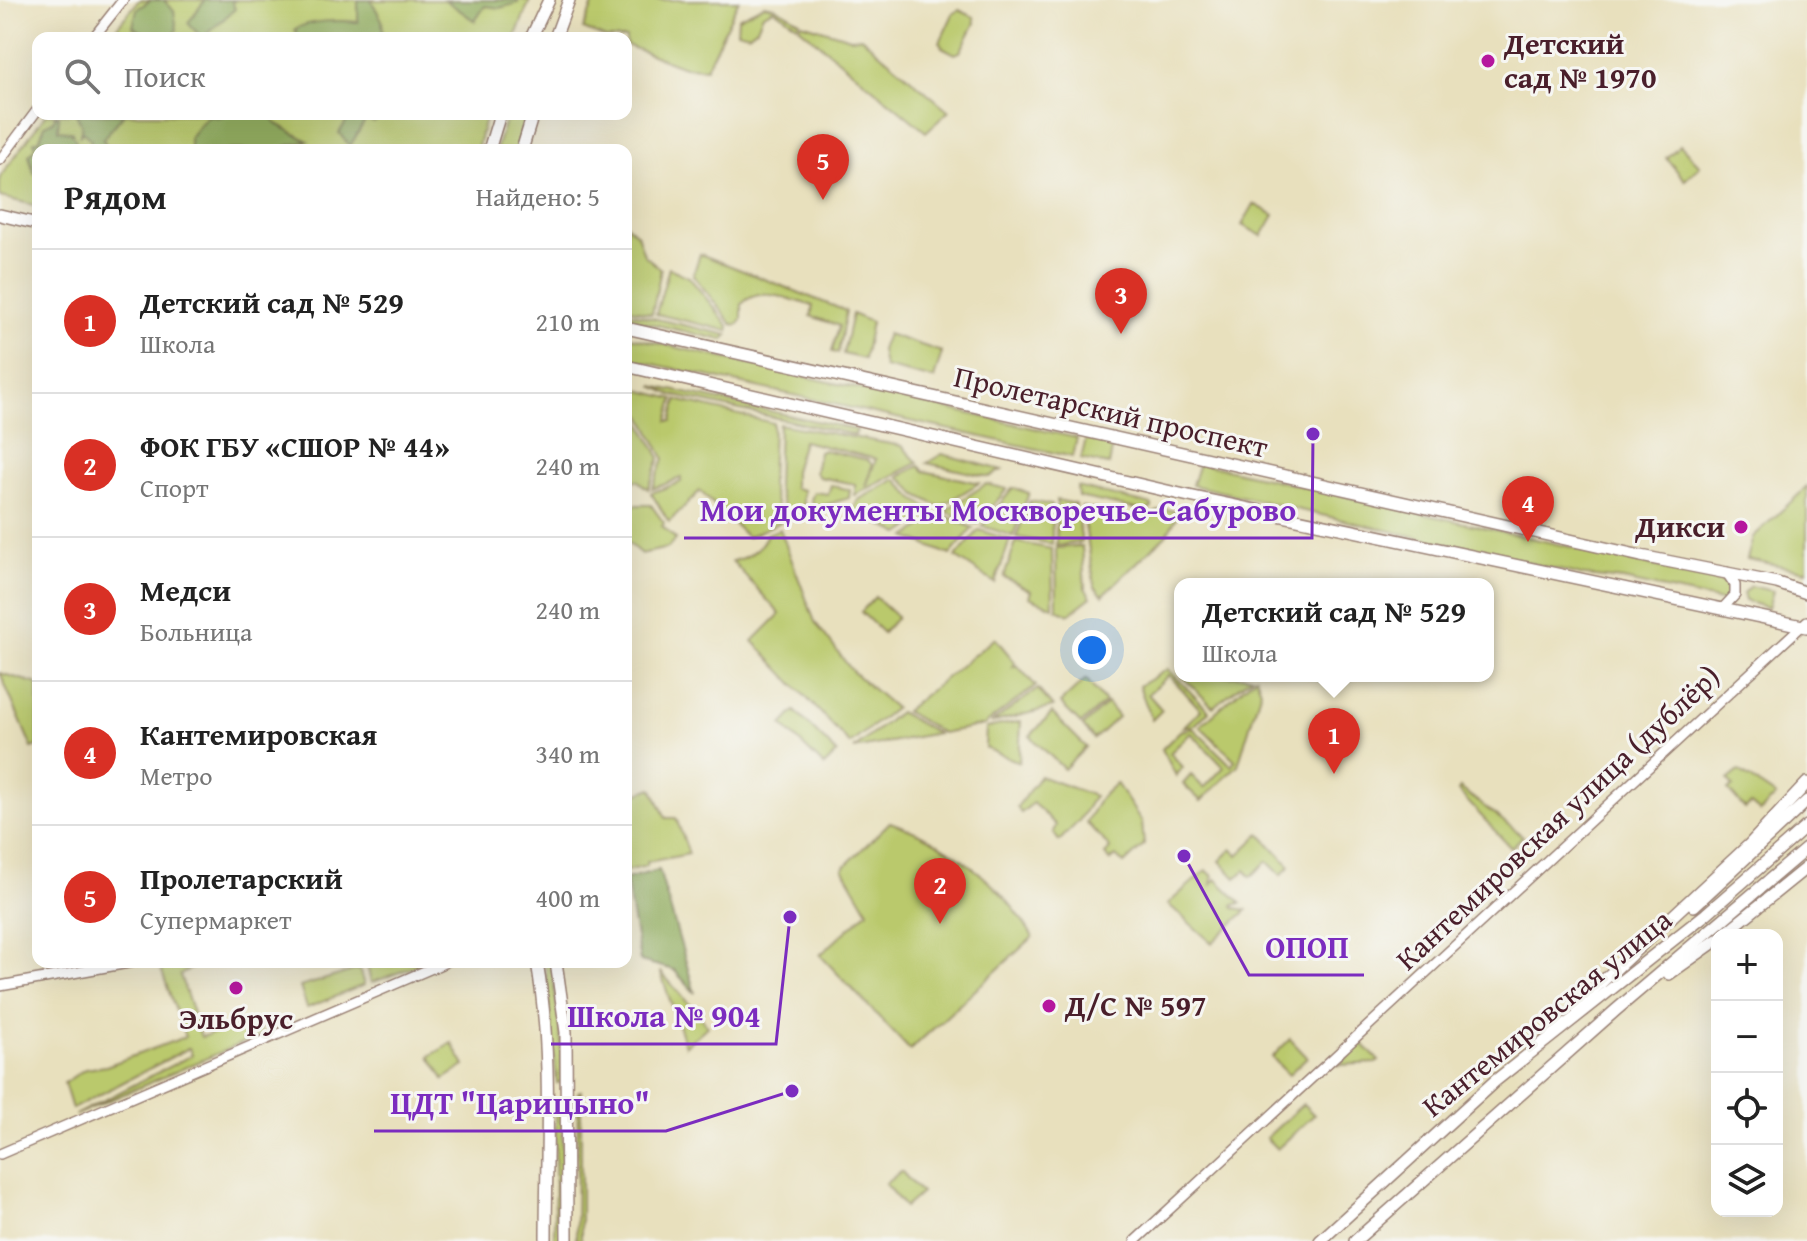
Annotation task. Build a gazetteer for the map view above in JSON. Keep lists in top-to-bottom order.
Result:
{
  "streets": {
    "main road": ["Пролетарский проспект", "Кантемировская улица"],
    "street": ["Кантемировская улица (дублёр)"]
  },
  "places": [
    "Детский сад № 1970",
    "Мои документы Москворечье-Сабурово",
    "Дикси",
    "ОПОП",
    "Школа № 904",
    "Эльбрус",
    "Д/C № 597",
    "ЦДТ \"Царицыно\""
  ],
  "page": {
    "search": "Поиск",
    "pins": [
      "5",
      "3",
      "4",
      "1",
      "2"
    ],
    "heading": ["Рядом", "Найдено: 5"],
    "list": [
      {
        "mark": "1",
        "name": "Детский сад № 529",
        "note": "Школа",
        "value": "210 m"
      },
      {
        "mark": "2",
        "name": "ФОК ГБУ «СШОР № 44»",
        "note": "Спорт",
        "value": "240 m"
      },
      {
        "mark": "3",
        "name": "Медси",
        "note": "Больница",
        "value": "240 m"
      },
      {
        "mark": "4",
        "name": "Кантемировская",
        "note": "Метро",
        "value": "340 m"
      },
      {
        "mark": "5",
        "name": "Пролетарский",
        "note": "Супермаркет",
        "value": "400 m"
      }
    ],
    "popup": ["Детский сад № 529", "Школа"],
    "map_buttons": ["+", "−"]
  }
}
